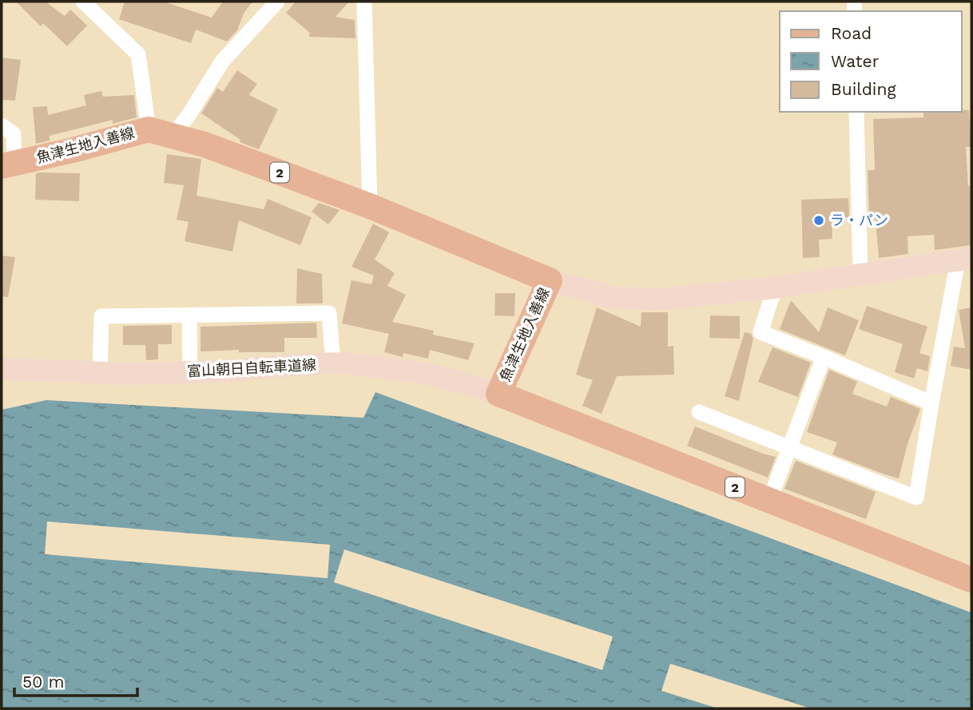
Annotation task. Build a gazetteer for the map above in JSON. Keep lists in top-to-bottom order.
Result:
{
  "streets": {
    "main road": ["魚津生地入善線", "2"],
    "street": ["富山朝日自転車道線"]
  },
  "crossings": [
    ["魚津生地入善線", "富山朝日自転車道線"]
  ],
  "places": ["ラ・パン"],
  "legend": ["Road", "Water", "Building"],
  "scale_bar": "50 m"
}
